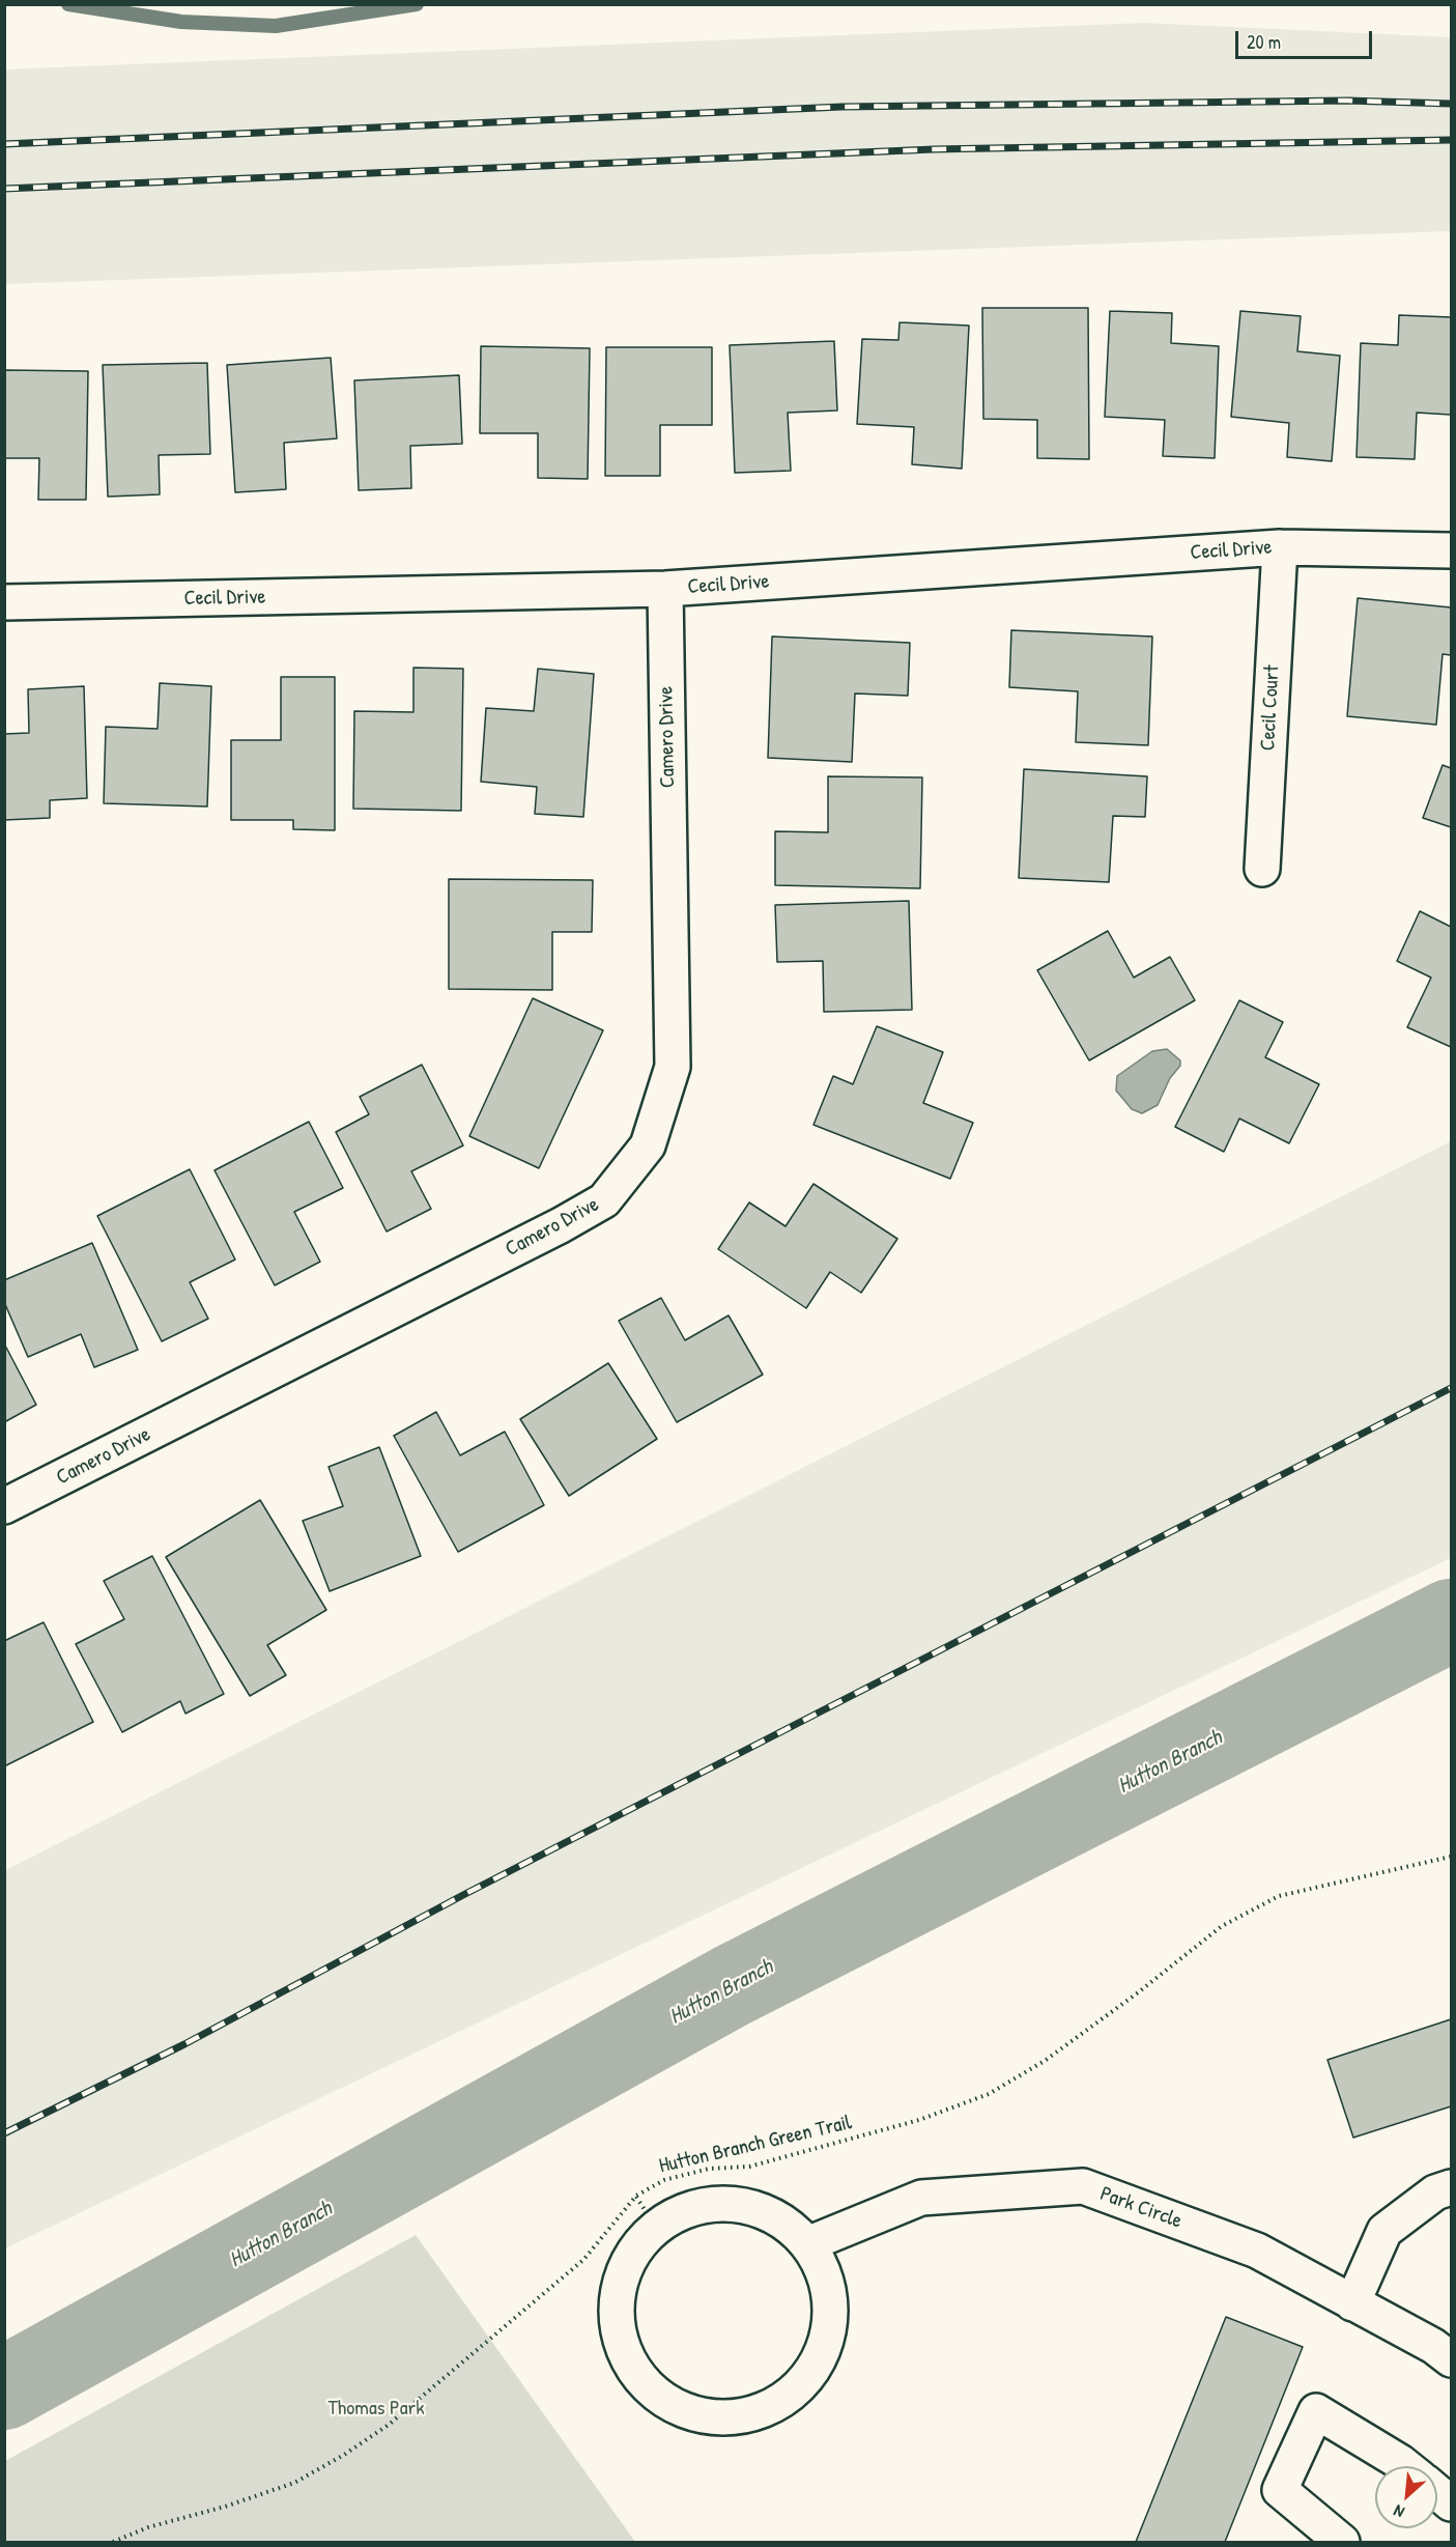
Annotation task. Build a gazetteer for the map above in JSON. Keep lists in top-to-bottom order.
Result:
{
  "streets": {
    "street": [
      "Cecil Drive",
      "Cecil Court",
      "Camero Drive",
      "Park Circle"
    ],
    "path": ["Hutton Branch Green Trail"]
  },
  "crossings": [
    ["Cecil Drive", "Cecil Court"],
    ["Cecil Drive", "Camero Drive"]
  ],
  "water": ["Hutton Branch"],
  "parks": ["Thomas Park"],
  "scale_bar": "20 m",
  "north": "bottom left"
}
